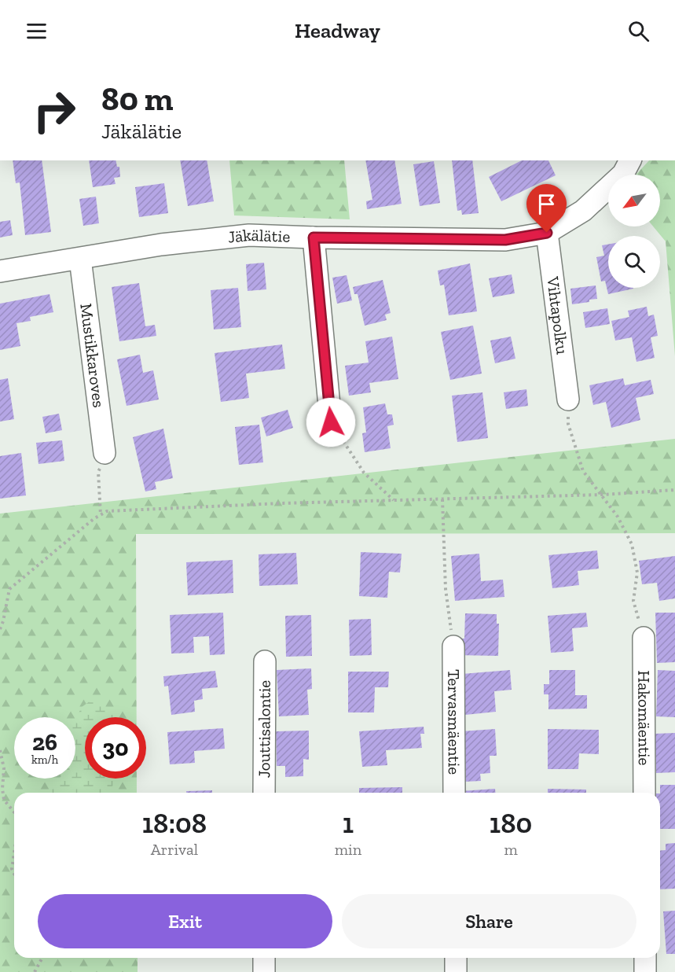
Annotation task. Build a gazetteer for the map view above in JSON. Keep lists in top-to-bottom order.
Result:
{
  "streets": {
    "street": [
      "Jäkälätie",
      "Vihtapolku",
      "Mustikkaroves",
      "Hakomäentie",
      "Tervasmäentie",
      "Jouttisalontie"
    ]
  },
  "crossings": [
    ["Jäkälätie", "Vihtapolku"],
    ["Jäkälätie", "Mustikkaroves"]
  ],
  "north": "bottom left",
  "page": {
    "header": "Headway",
    "turn": ["80 m", "Jäkälätie"],
    "speed": "26 km/h",
    "limit": "30",
    "eta": [
      "18:08",
      "Arrival",
      "1",
      "min",
      "180",
      "m"
    ],
    "buttons": ["Exit", "Share"]
  }
}
